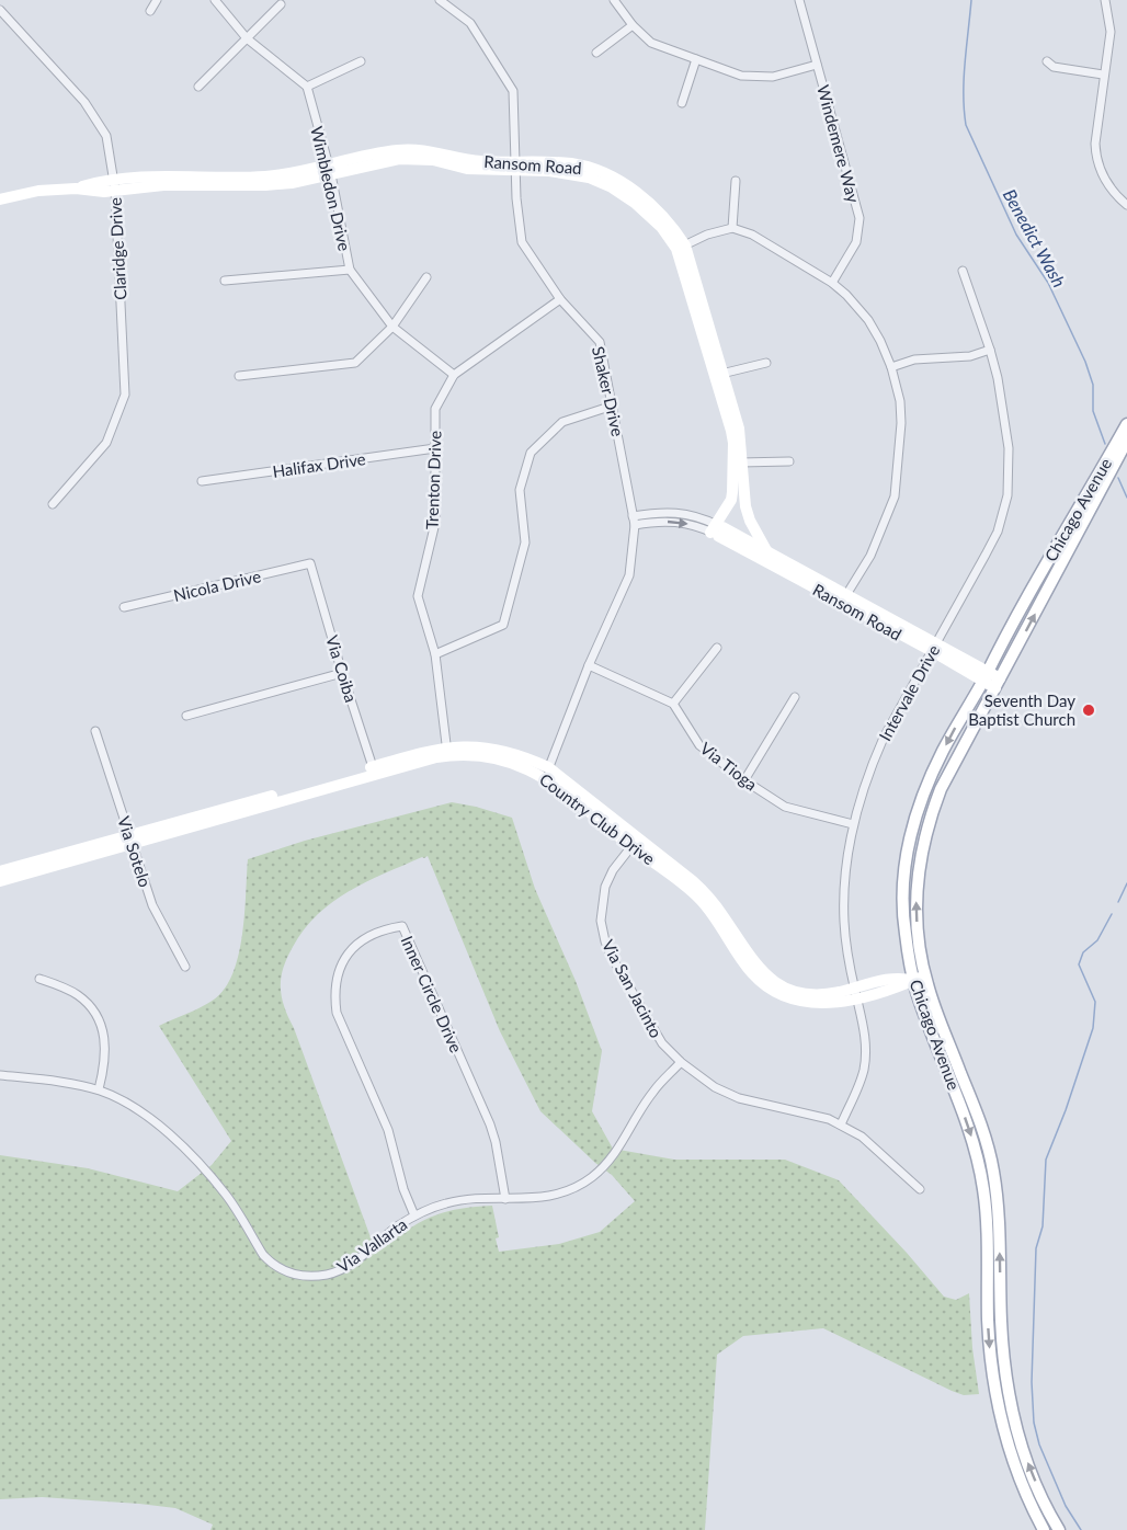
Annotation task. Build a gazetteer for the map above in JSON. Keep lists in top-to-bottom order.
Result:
{
  "streets": {
    "street": [
      "Windemere Way",
      "Ransom Road",
      "Wimbledon Drive",
      "Claridge Drive",
      "Shaker Drive",
      "Halifax Drive",
      "Trenton Drive",
      "Chicago Avenue",
      "Nicola Drive",
      "Via Coiba",
      "Intervale Drive",
      "Via Tioga",
      "Country Club Drive",
      "Via Sotelo",
      "Via San Jacinto",
      "Inner Circle Drive",
      "Via Vallarta"
    ]
  },
  "crossings": [
    ["Ransom Road", "Wimbledon Drive"],
    ["Ransom Road", "Claridge Drive"],
    ["Ransom Road", "Shaker Drive"],
    ["Ransom Road", "Chicago Avenue"],
    ["Ransom Road", "Intervale Drive"],
    ["Wimbledon Drive", "Trenton Drive"],
    ["Shaker Drive", "Trenton Drive"],
    ["Shaker Drive", "Country Club Drive"],
    ["Halifax Drive", "Trenton Drive"],
    ["Trenton Drive", "Country Club Drive"],
    ["Chicago Avenue", "Country Club Drive"],
    ["Nicola Drive", "Via Coiba"],
    ["Via Coiba", "Country Club Drive"],
    ["Intervale Drive", "Via Tioga"],
    ["Intervale Drive", "Country Club Drive"],
    ["Intervale Drive", "Via San Jacinto"],
    ["Country Club Drive", "Via Sotelo"],
    ["Country Club Drive", "Via San Jacinto"],
    ["Via San Jacinto", "Via Vallarta"],
    ["Inner Circle Drive", "Via Vallarta"]
  ],
  "water": ["Benedict Wash"],
  "places": ["Seventh Day Baptist Church"]
}
